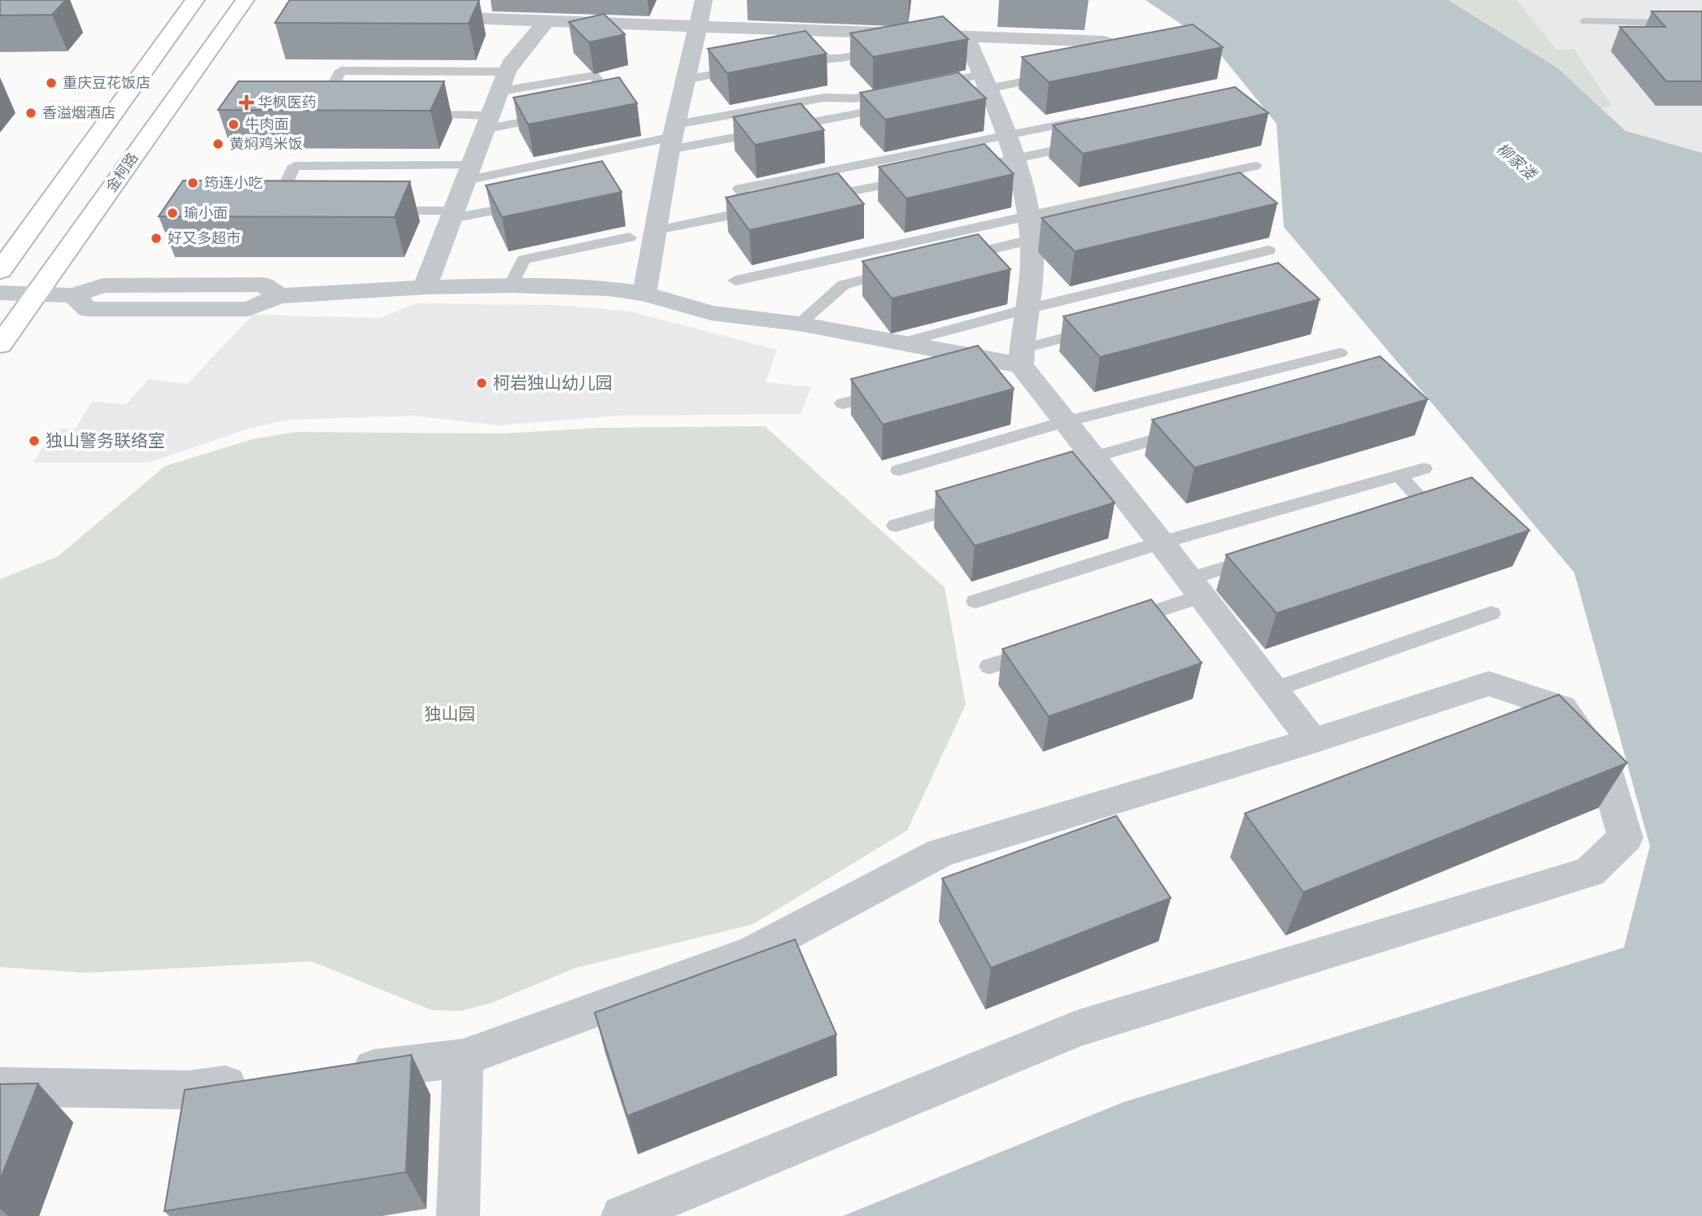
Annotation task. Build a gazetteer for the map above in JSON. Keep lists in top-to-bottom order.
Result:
{
  "streets": {
    "main road": ["金柯路"]
  },
  "water": ["柳家溇"],
  "parks": ["独山园"],
  "places": {
    "other": [
      "重庆豆花饭店",
      "香溢烟酒店",
      "牛肉面",
      "黄焖鸡米饭",
      "筠连小吃",
      "瑜小面",
      "好又多超市",
      "柯岩独山幼儿园",
      "独山警务联络室"
    ],
    "health": ["华枫医药"]
  }
}
